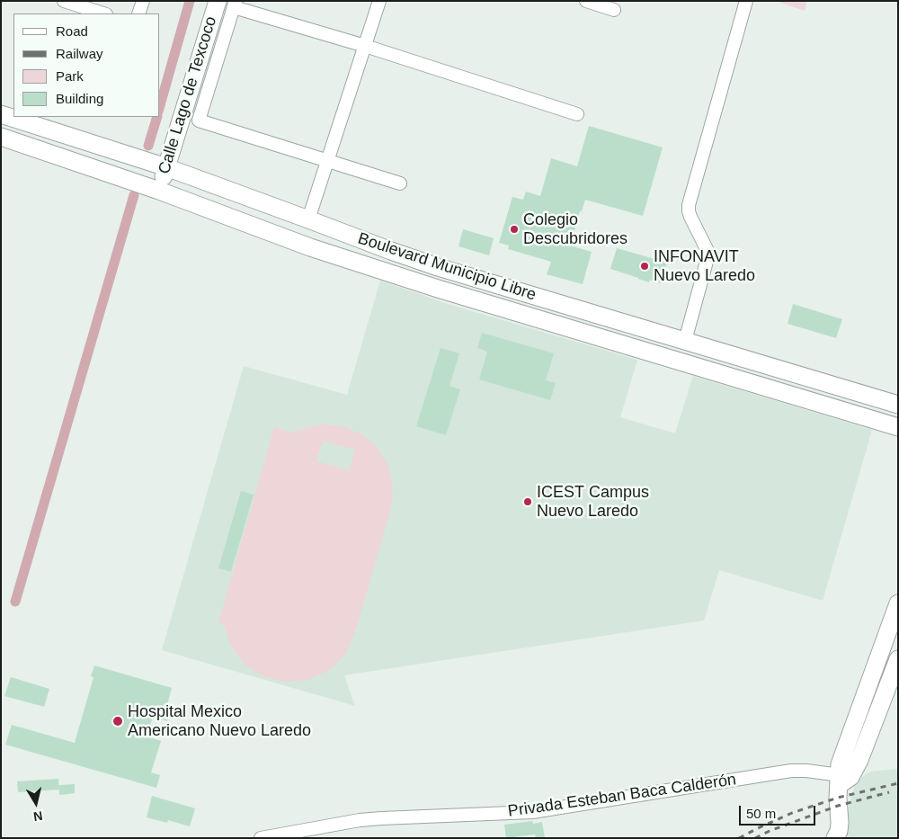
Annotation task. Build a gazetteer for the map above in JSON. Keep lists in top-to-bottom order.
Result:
{
  "streets": {
    "main road": ["Calle Lago de Texcoco", "Boulevard Municipio Libre"],
    "street": ["Privada Esteban Baca Calderón"]
  },
  "crossings": [
    ["Calle Lago de Texcoco", "Boulevard Municipio Libre"]
  ],
  "places": [
    "Colegio Descubridores",
    "INFONAVIT Nuevo Laredo",
    "ICEST Campus Nuevo Laredo",
    "Hospital Mexico Americano Nuevo Laredo"
  ],
  "legend": [
    "Road",
    "Railway",
    "Park",
    "Building"
  ],
  "scale_bar": "50 m",
  "north": "bottom"
}
